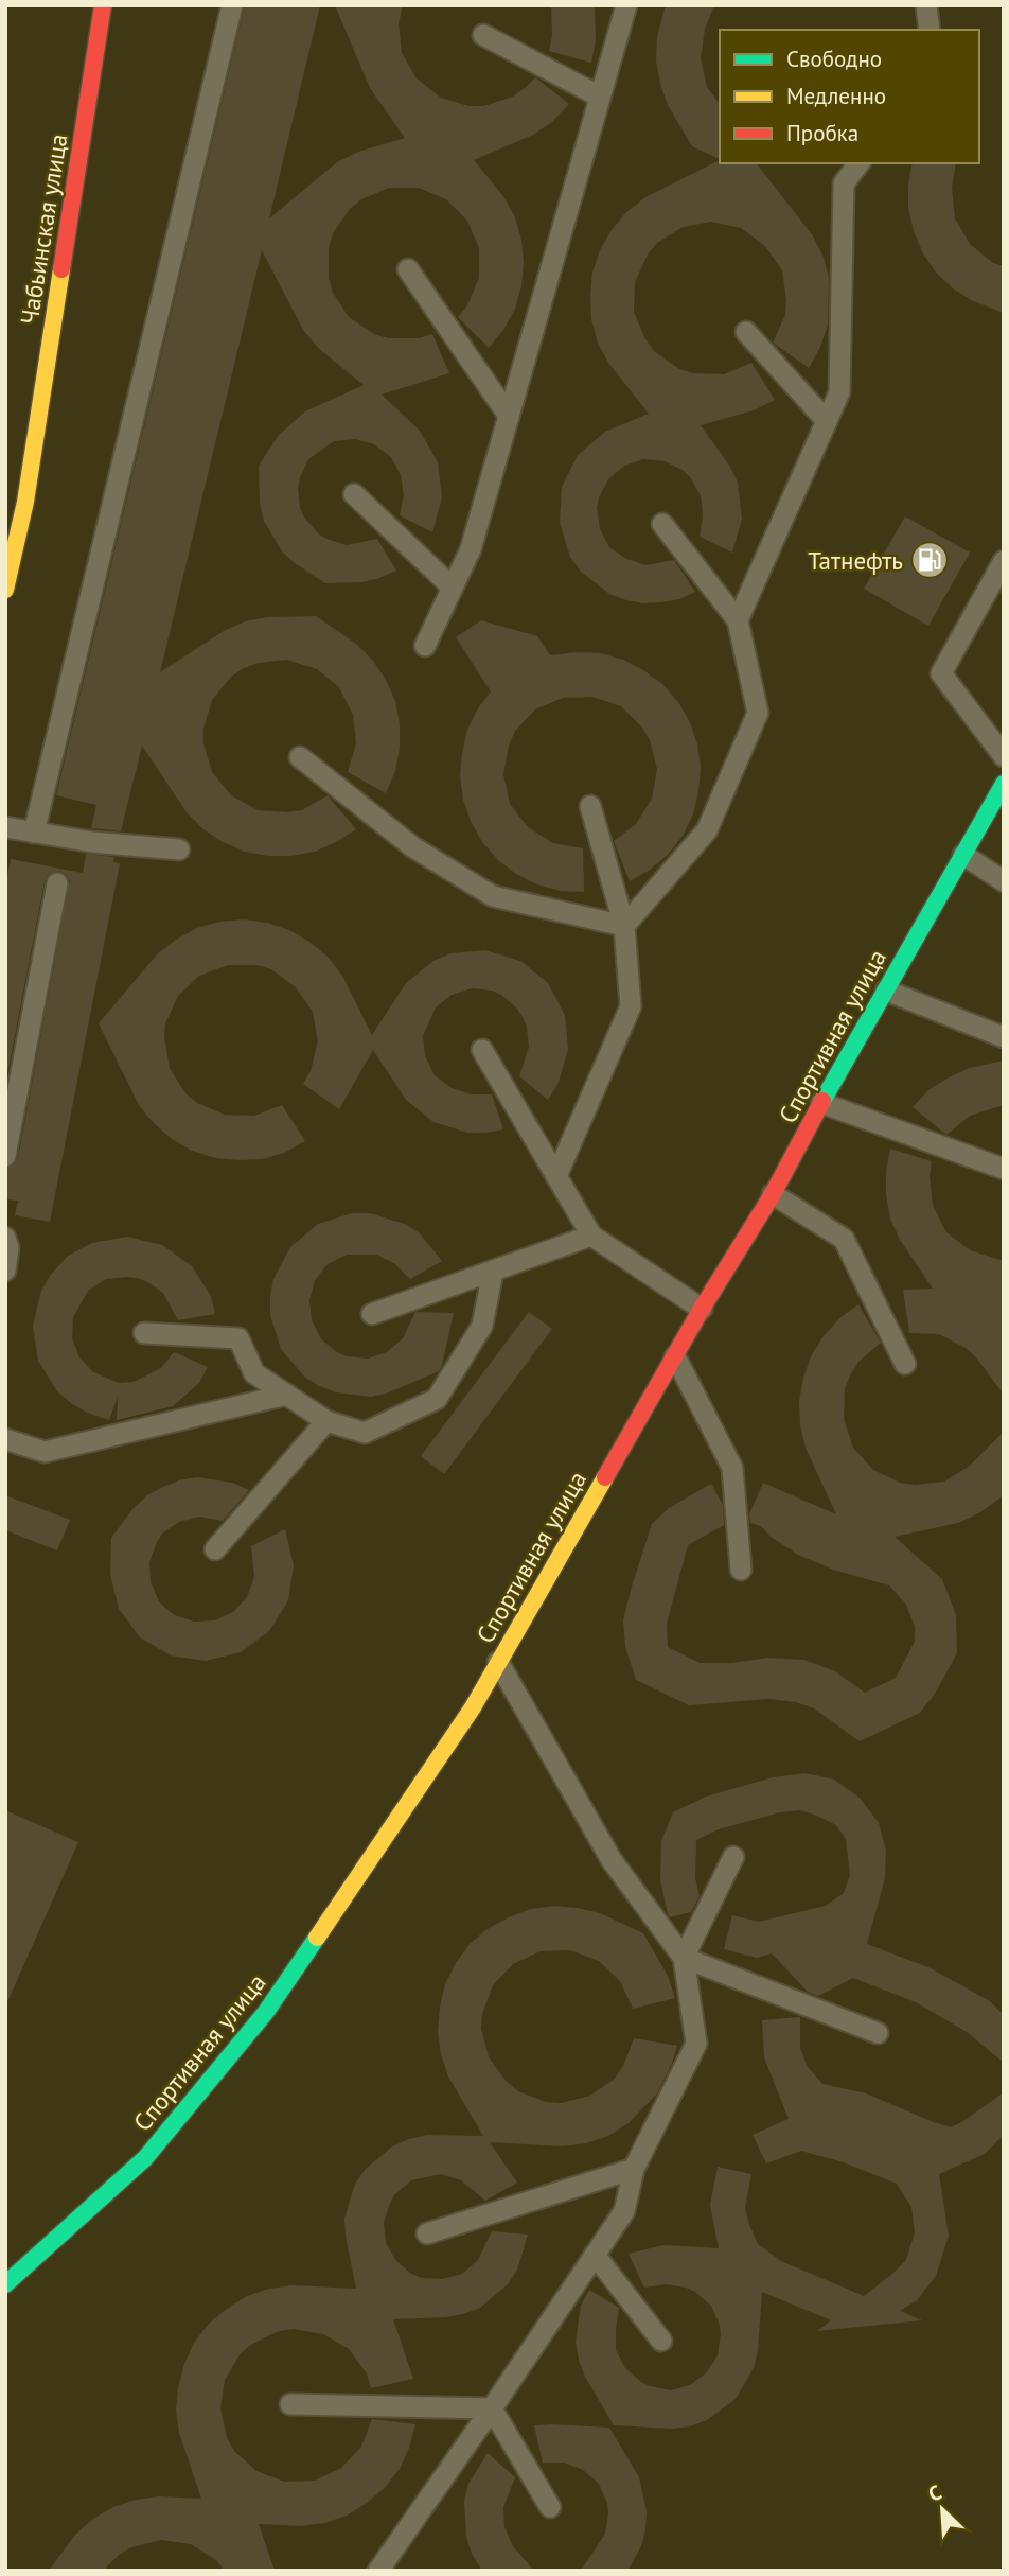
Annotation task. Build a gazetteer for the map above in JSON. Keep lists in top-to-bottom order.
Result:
{
  "streets": {
    "street": ["Чабьинская улица", "Спортивная улица"]
  },
  "places": {
    "fuel station": ["Татнефть"]
  },
  "legend": ["Свободно", "Медленно", "Пробка"],
  "north": "top left"
}
